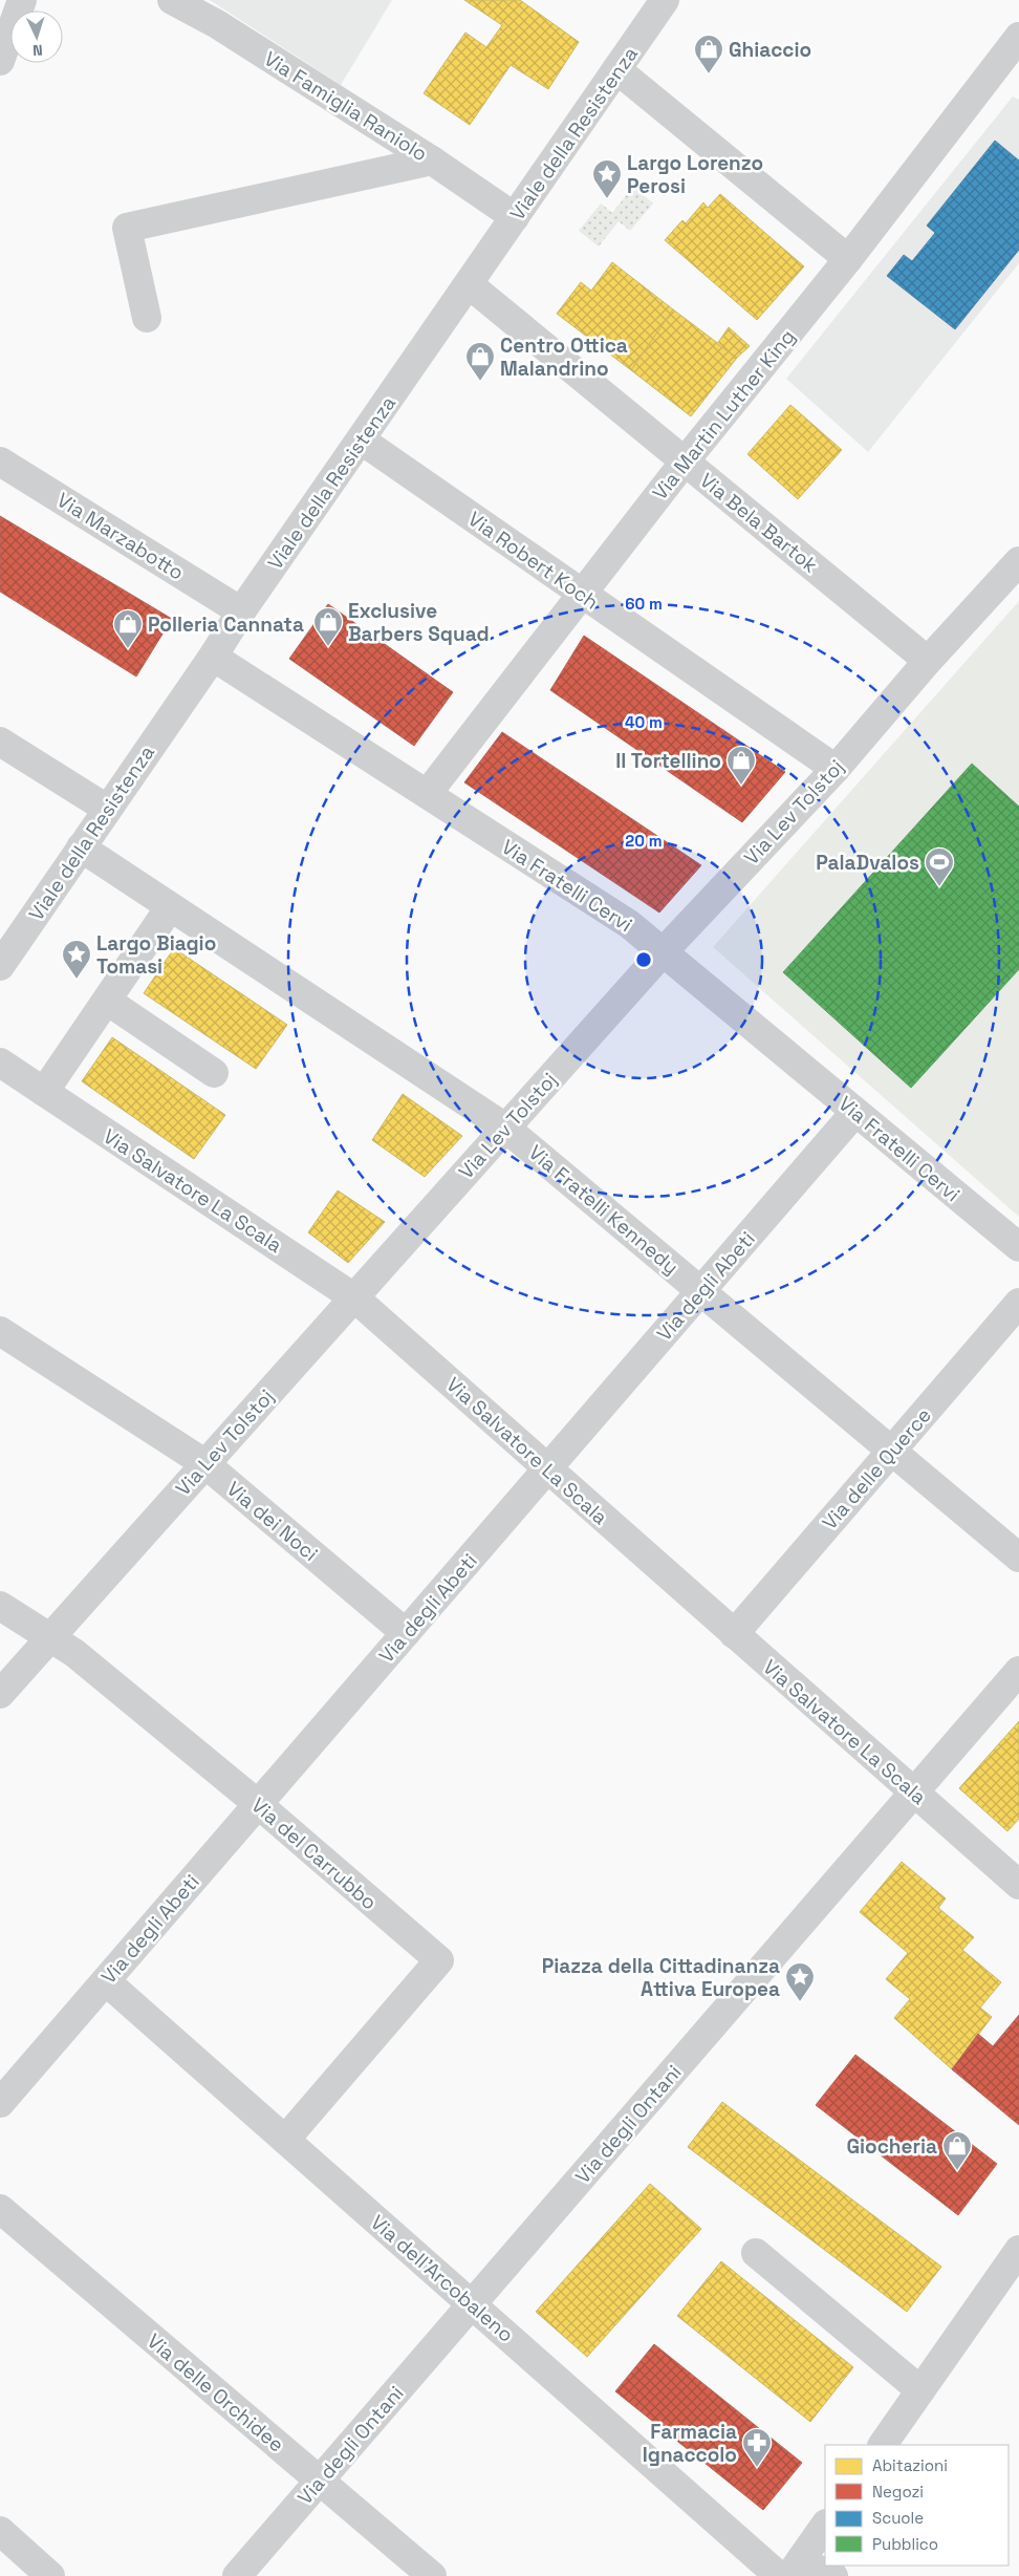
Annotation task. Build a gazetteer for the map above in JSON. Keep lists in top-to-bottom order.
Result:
{
  "streets": {
    "street": [
      "Via Famiglia Raniolo",
      "Viale della Resistenza",
      "Via Martin Luther King",
      "Via Bela Bartok",
      "Via Marzabotto",
      "Via Robert Koch",
      "Via Lev Tolstoj",
      "Via Fratelli Cervi",
      "Via Salvatore La Scala",
      "Via Fratelli Kennedy",
      "Via degli Abeti",
      "Via delle Querce",
      "Via dei Noci",
      "Via del Carrubbo",
      "Via degli Ontani",
      "Via dell'Arcobaleno",
      "Via delle Orchidee"
    ]
  },
  "crossings": [
    ["Via Famiglia Raniolo", "Viale della Resistenza"],
    ["Viale della Resistenza", "Via Bela Bartok"],
    ["Viale della Resistenza", "Via Marzabotto"],
    ["Viale della Resistenza", "Via Robert Koch"],
    ["Viale della Resistenza", "Via Fratelli Cervi"],
    ["Viale della Resistenza", "Via Fratelli Kennedy"],
    ["Via Martin Luther King", "Via Bela Bartok"],
    ["Via Martin Luther King", "Via Robert Koch"],
    ["Via Martin Luther King", "Via Fratelli Cervi"],
    ["Via Bela Bartok", "Via Lev Tolstoj"],
    ["Via Robert Koch", "Via Lev Tolstoj"],
    ["Via Lev Tolstoj", "Via Fratelli Cervi"],
    ["Via Lev Tolstoj", "Via Salvatore La Scala"],
    ["Via Lev Tolstoj", "Via Fratelli Kennedy"],
    ["Via Lev Tolstoj", "Via dei Noci"],
    ["Via Lev Tolstoj", "Via del Carrubbo"],
    ["Via Fratelli Cervi", "Via degli Abeti"],
    ["Via Salvatore La Scala", "Via degli Abeti"],
    ["Via Salvatore La Scala", "Via delle Querce"],
    ["Via Salvatore La Scala", "Via degli Ontani"],
    ["Via Fratelli Kennedy", "Via degli Abeti"],
    ["Via Fratelli Kennedy", "Via delle Querce"],
    ["Via degli Abeti", "Via dei Noci"],
    ["Via degli Abeti", "Via del Carrubbo"],
    ["Via degli Abeti", "Via dell'Arcobaleno"],
    ["Via del Carrubbo", "Via dell'Arcobaleno"],
    ["Via degli Ontani", "Via dell'Arcobaleno"],
    ["Via degli Ontani", "Via delle Orchidee"]
  ],
  "places": {
    "shop": [
      "Ghiaccio",
      "Centro Ottica Malandrino",
      "Exclusive Barbers Squad",
      "Polleria Cannata",
      "Il Tortellino",
      "Giocheria"
    ],
    "place": ["Largo Lorenzo Perosi", "Largo Biagio Tomasi", "Piazza della Cittadinanza Attiva Europea"],
    "sports": ["PalaDvalos"],
    "pharmacy": ["Farmacia Ignaccolo"]
  },
  "legend": [
    "Abitazioni",
    "Negozi",
    "Scuole",
    "Pubblico"
  ],
  "north": "bottom",
  "rings": ["60 m", "40 m", "20 m"]
}
